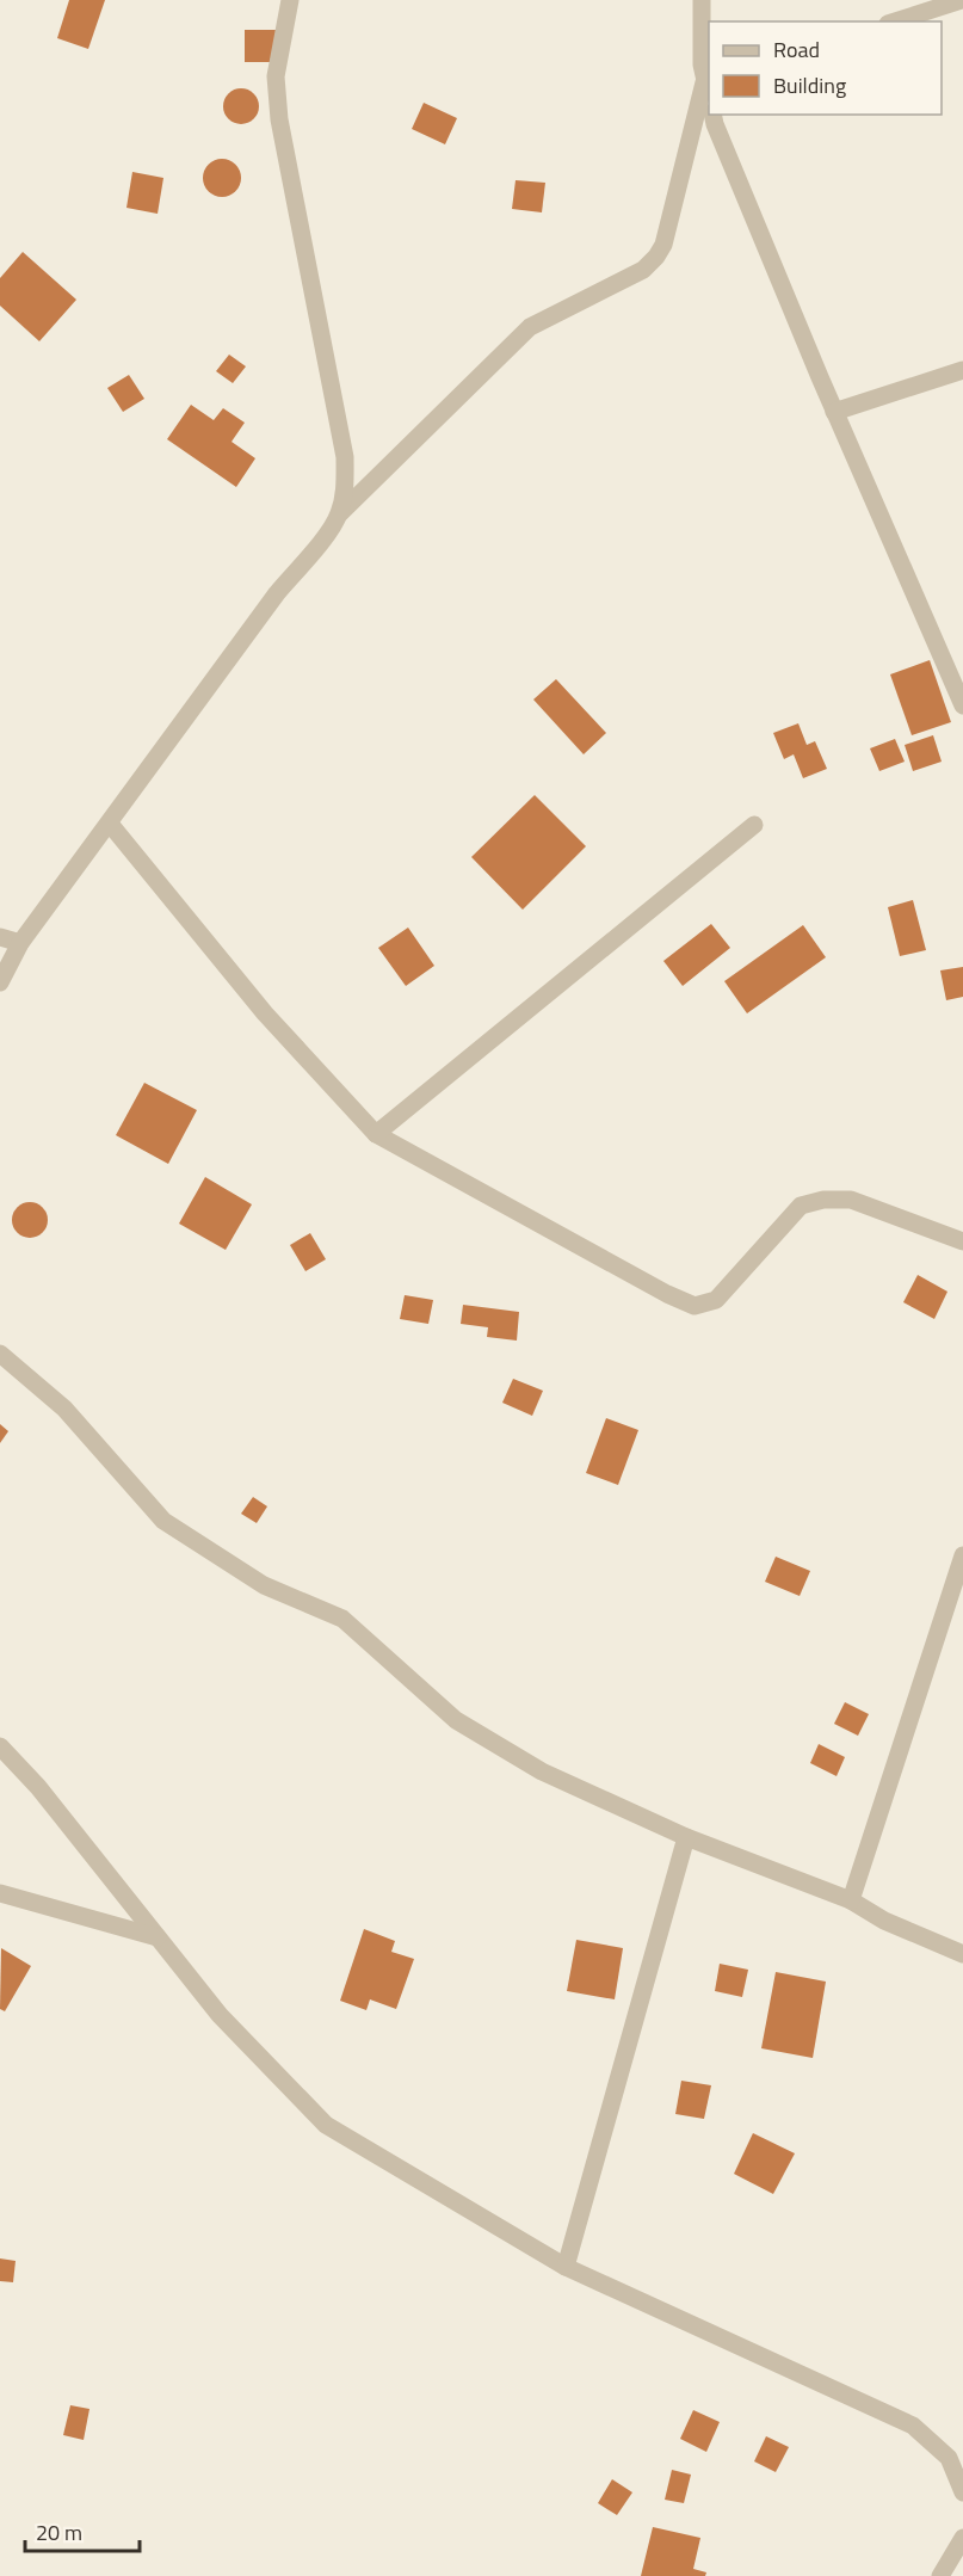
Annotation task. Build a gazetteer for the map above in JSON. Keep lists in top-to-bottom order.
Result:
{
  "legend": ["Road", "Building"],
  "scale_bar": "20 m"
}
